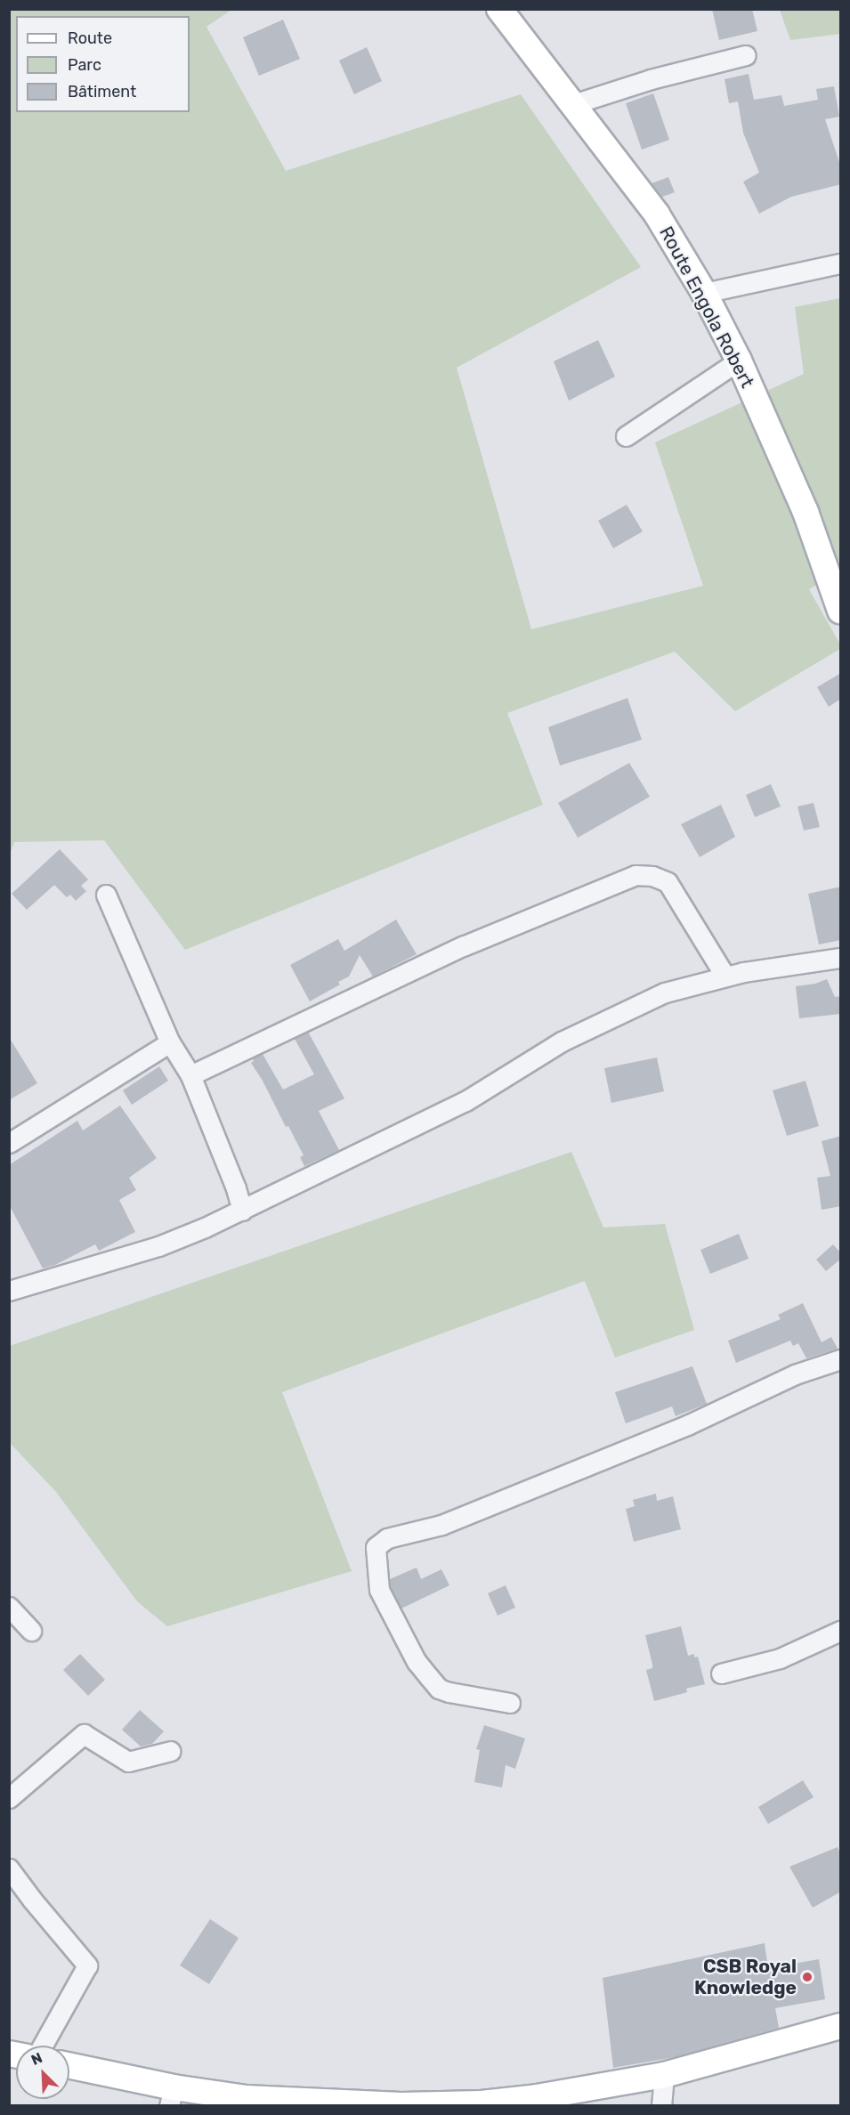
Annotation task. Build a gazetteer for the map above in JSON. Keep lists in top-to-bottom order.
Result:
{
  "streets": {
    "street": ["Route Engola Robert"]
  },
  "places": ["CSB Royal Knowledge"],
  "legend": ["Route", "Parc", "Bâtiment"],
  "north": "top left"
}
